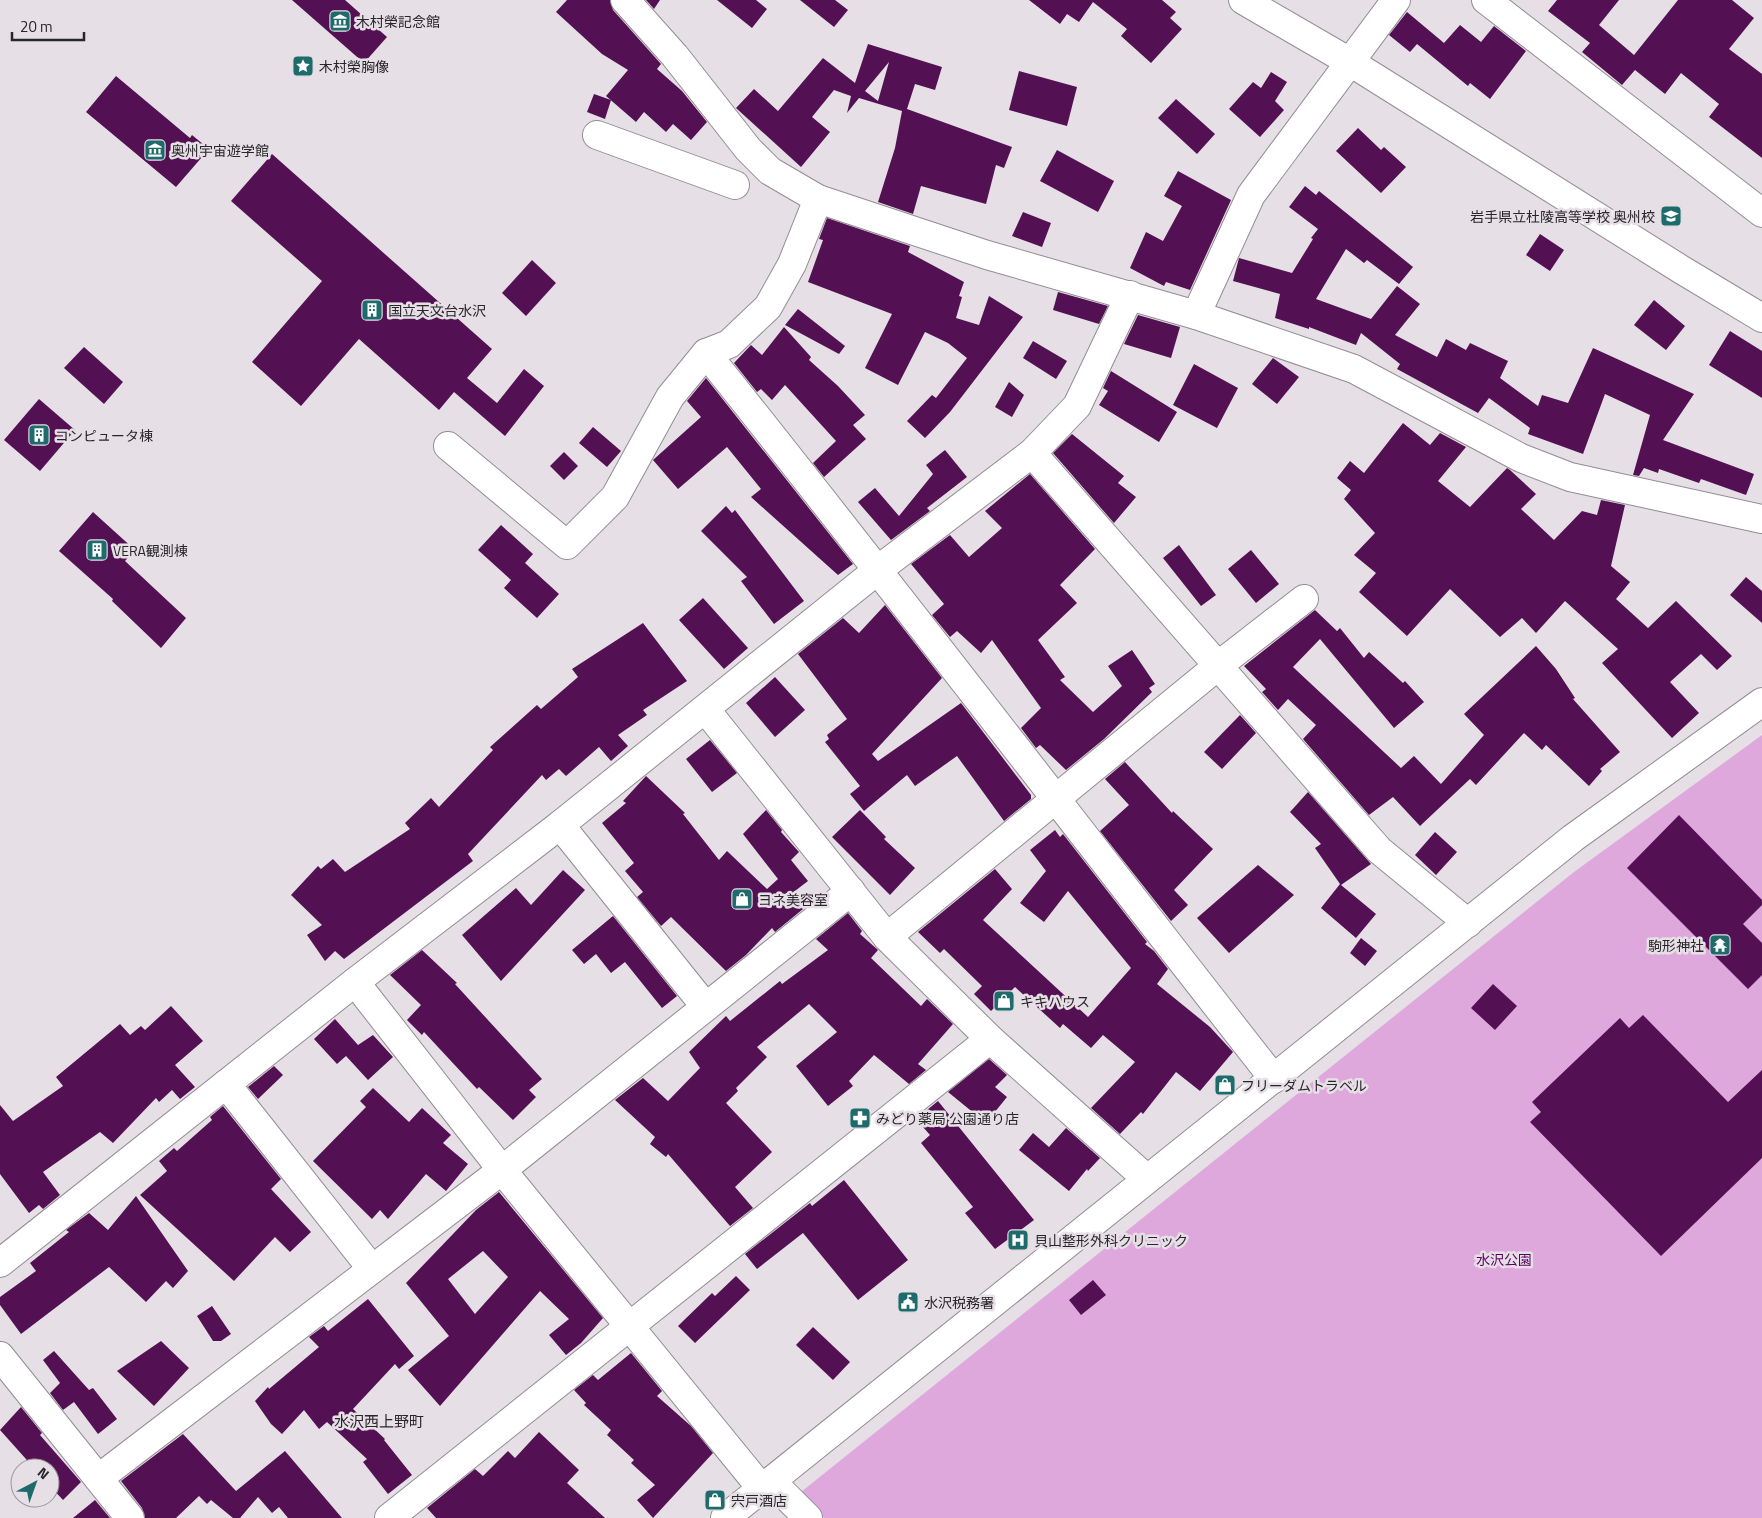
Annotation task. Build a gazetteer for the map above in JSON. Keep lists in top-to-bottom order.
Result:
{
  "districts": ["水沢西上野町"],
  "parks": ["水沢公園"],
  "places": {
    "museum": ["木村榮記念館", "奥州宇宙遊学館"],
    "place": ["木村榮胸像"],
    "school or university": ["岩手県立杜陵高等学校 奥州校"],
    "building": ["国立天文台水沢", "コンピュータ棟", "VERA観測棟"],
    "shop": [
      "ヨネ美容室",
      "キキハウス",
      "フリーダムトラベル",
      "宍戸酒店"
    ],
    "temple": ["駒形神社"],
    "pharmacy": ["みどり薬局 公園通り店"],
    "hospital": ["貝山整形外科クリニック"],
    "public building": ["水沢税務署"]
  },
  "scale_bar": "20 m",
  "north": "top right"
}
